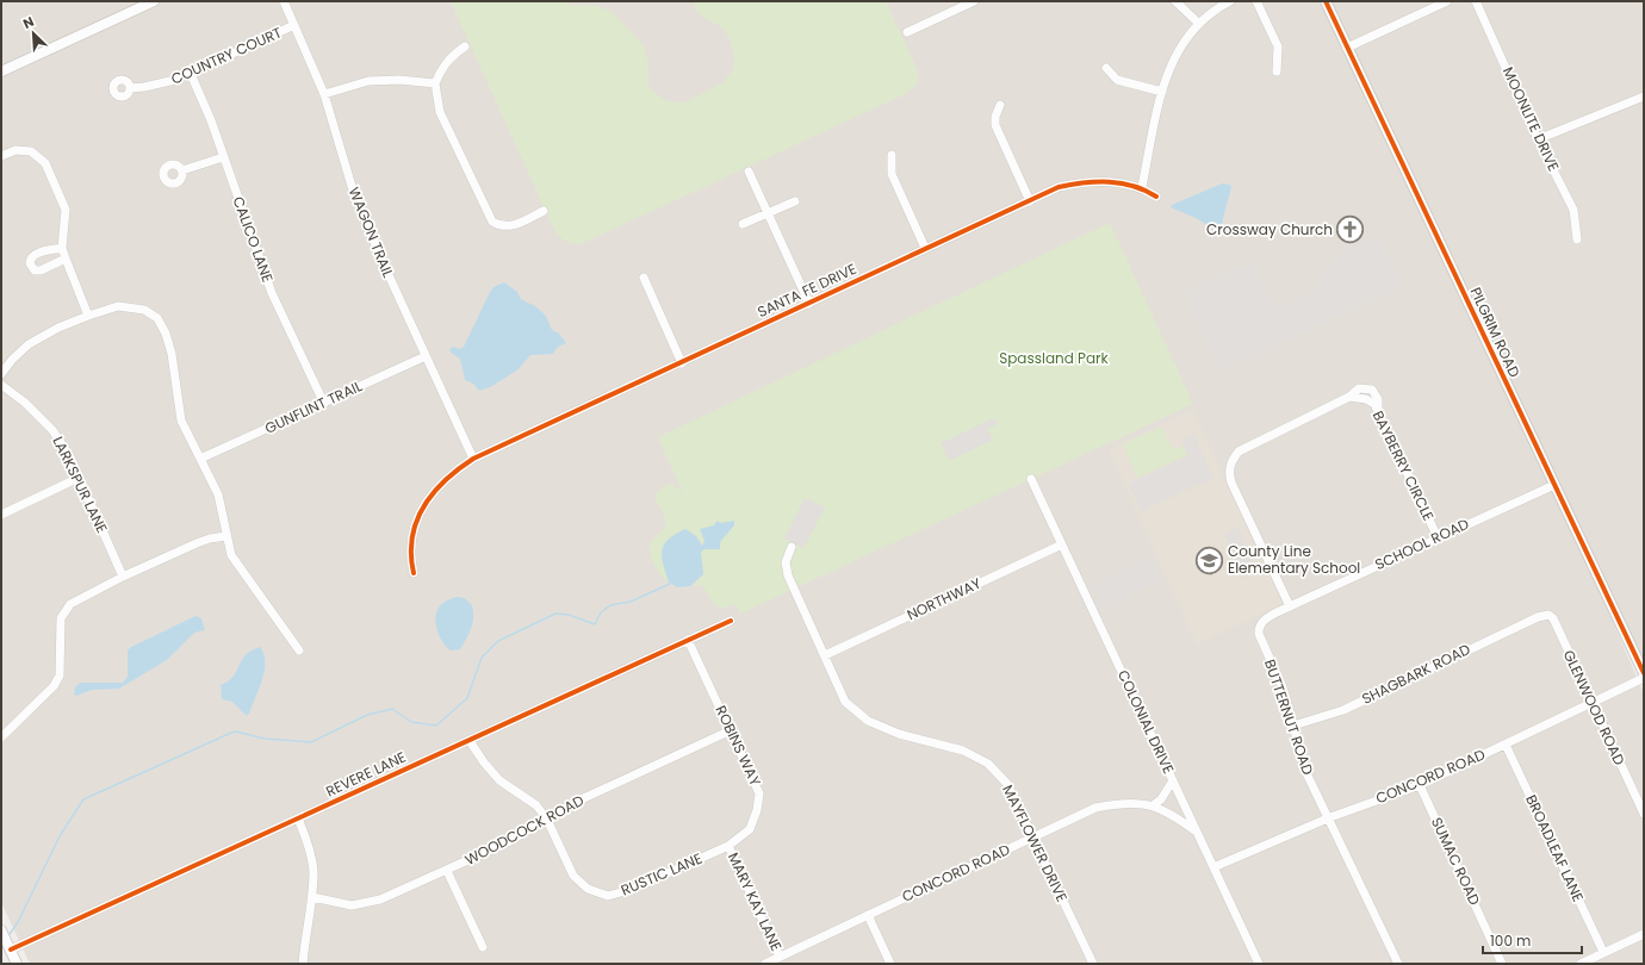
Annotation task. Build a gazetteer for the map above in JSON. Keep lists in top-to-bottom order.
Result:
{
  "streets": {
    "street": [
      "COUNTRY COURT",
      "MOONLITE DRIVE",
      "WAGON TRAIL",
      "CALICO LANE",
      "SANTA FE DRIVE",
      "PILGRIM ROAD",
      "GUNFLINT TRAIL",
      "BAYBERRY CIRCLE",
      "LARKSPUR LANE",
      "SCHOOL ROAD",
      "NORTHWAY",
      "SHAGBARK ROAD",
      "GLENWOOD ROAD",
      "BUTTERNUT ROAD",
      "COLONIAL DRIVE",
      "ROBINS WAY",
      "REVERE LANE",
      "CONCORD ROAD",
      "WOODCOCK ROAD",
      "MAYFLOWER DRIVE",
      "BROADLEAF LANE",
      "SUMAC ROAD",
      "RUSTIC LANE",
      "MARY KAY LANE"
    ]
  },
  "crossings": [
    ["COUNTRY COURT", "WAGON TRAIL"],
    ["COUNTRY COURT", "CALICO LANE"],
    ["WAGON TRAIL", "SANTA FE DRIVE"],
    ["WAGON TRAIL", "GUNFLINT TRAIL"],
    ["CALICO LANE", "GUNFLINT TRAIL"],
    ["PILGRIM ROAD", "SCHOOL ROAD"],
    ["BAYBERRY CIRCLE", "SCHOOL ROAD"],
    ["BAYBERRY CIRCLE", "BUTTERNUT ROAD"],
    ["SCHOOL ROAD", "BUTTERNUT ROAD"],
    ["NORTHWAY", "COLONIAL DRIVE"],
    ["NORTHWAY", "MAYFLOWER DRIVE"],
    ["SHAGBARK ROAD", "GLENWOOD ROAD"],
    ["SHAGBARK ROAD", "BUTTERNUT ROAD"],
    ["GLENWOOD ROAD", "CONCORD ROAD"],
    ["BUTTERNUT ROAD", "CONCORD ROAD"],
    ["COLONIAL DRIVE", "CONCORD ROAD"],
    ["ROBINS WAY", "REVERE LANE"],
    ["ROBINS WAY", "WOODCOCK ROAD"],
    ["ROBINS WAY", "RUSTIC LANE"],
    ["ROBINS WAY", "MARY KAY LANE"],
    ["REVERE LANE", "RUSTIC LANE"],
    ["CONCORD ROAD", "MAYFLOWER DRIVE"],
    ["CONCORD ROAD", "BROADLEAF LANE"],
    ["CONCORD ROAD", "SUMAC ROAD"],
    ["CONCORD ROAD", "MARY KAY LANE"],
    ["WOODCOCK ROAD", "RUSTIC LANE"],
    ["RUSTIC LANE", "MARY KAY LANE"]
  ],
  "parks": ["Spassland Park"],
  "places": {
    "church": ["Crossway Church"],
    "school or university": ["County Line Elementary School"]
  },
  "scale_bar": "100 m",
  "north": "top left"
}
